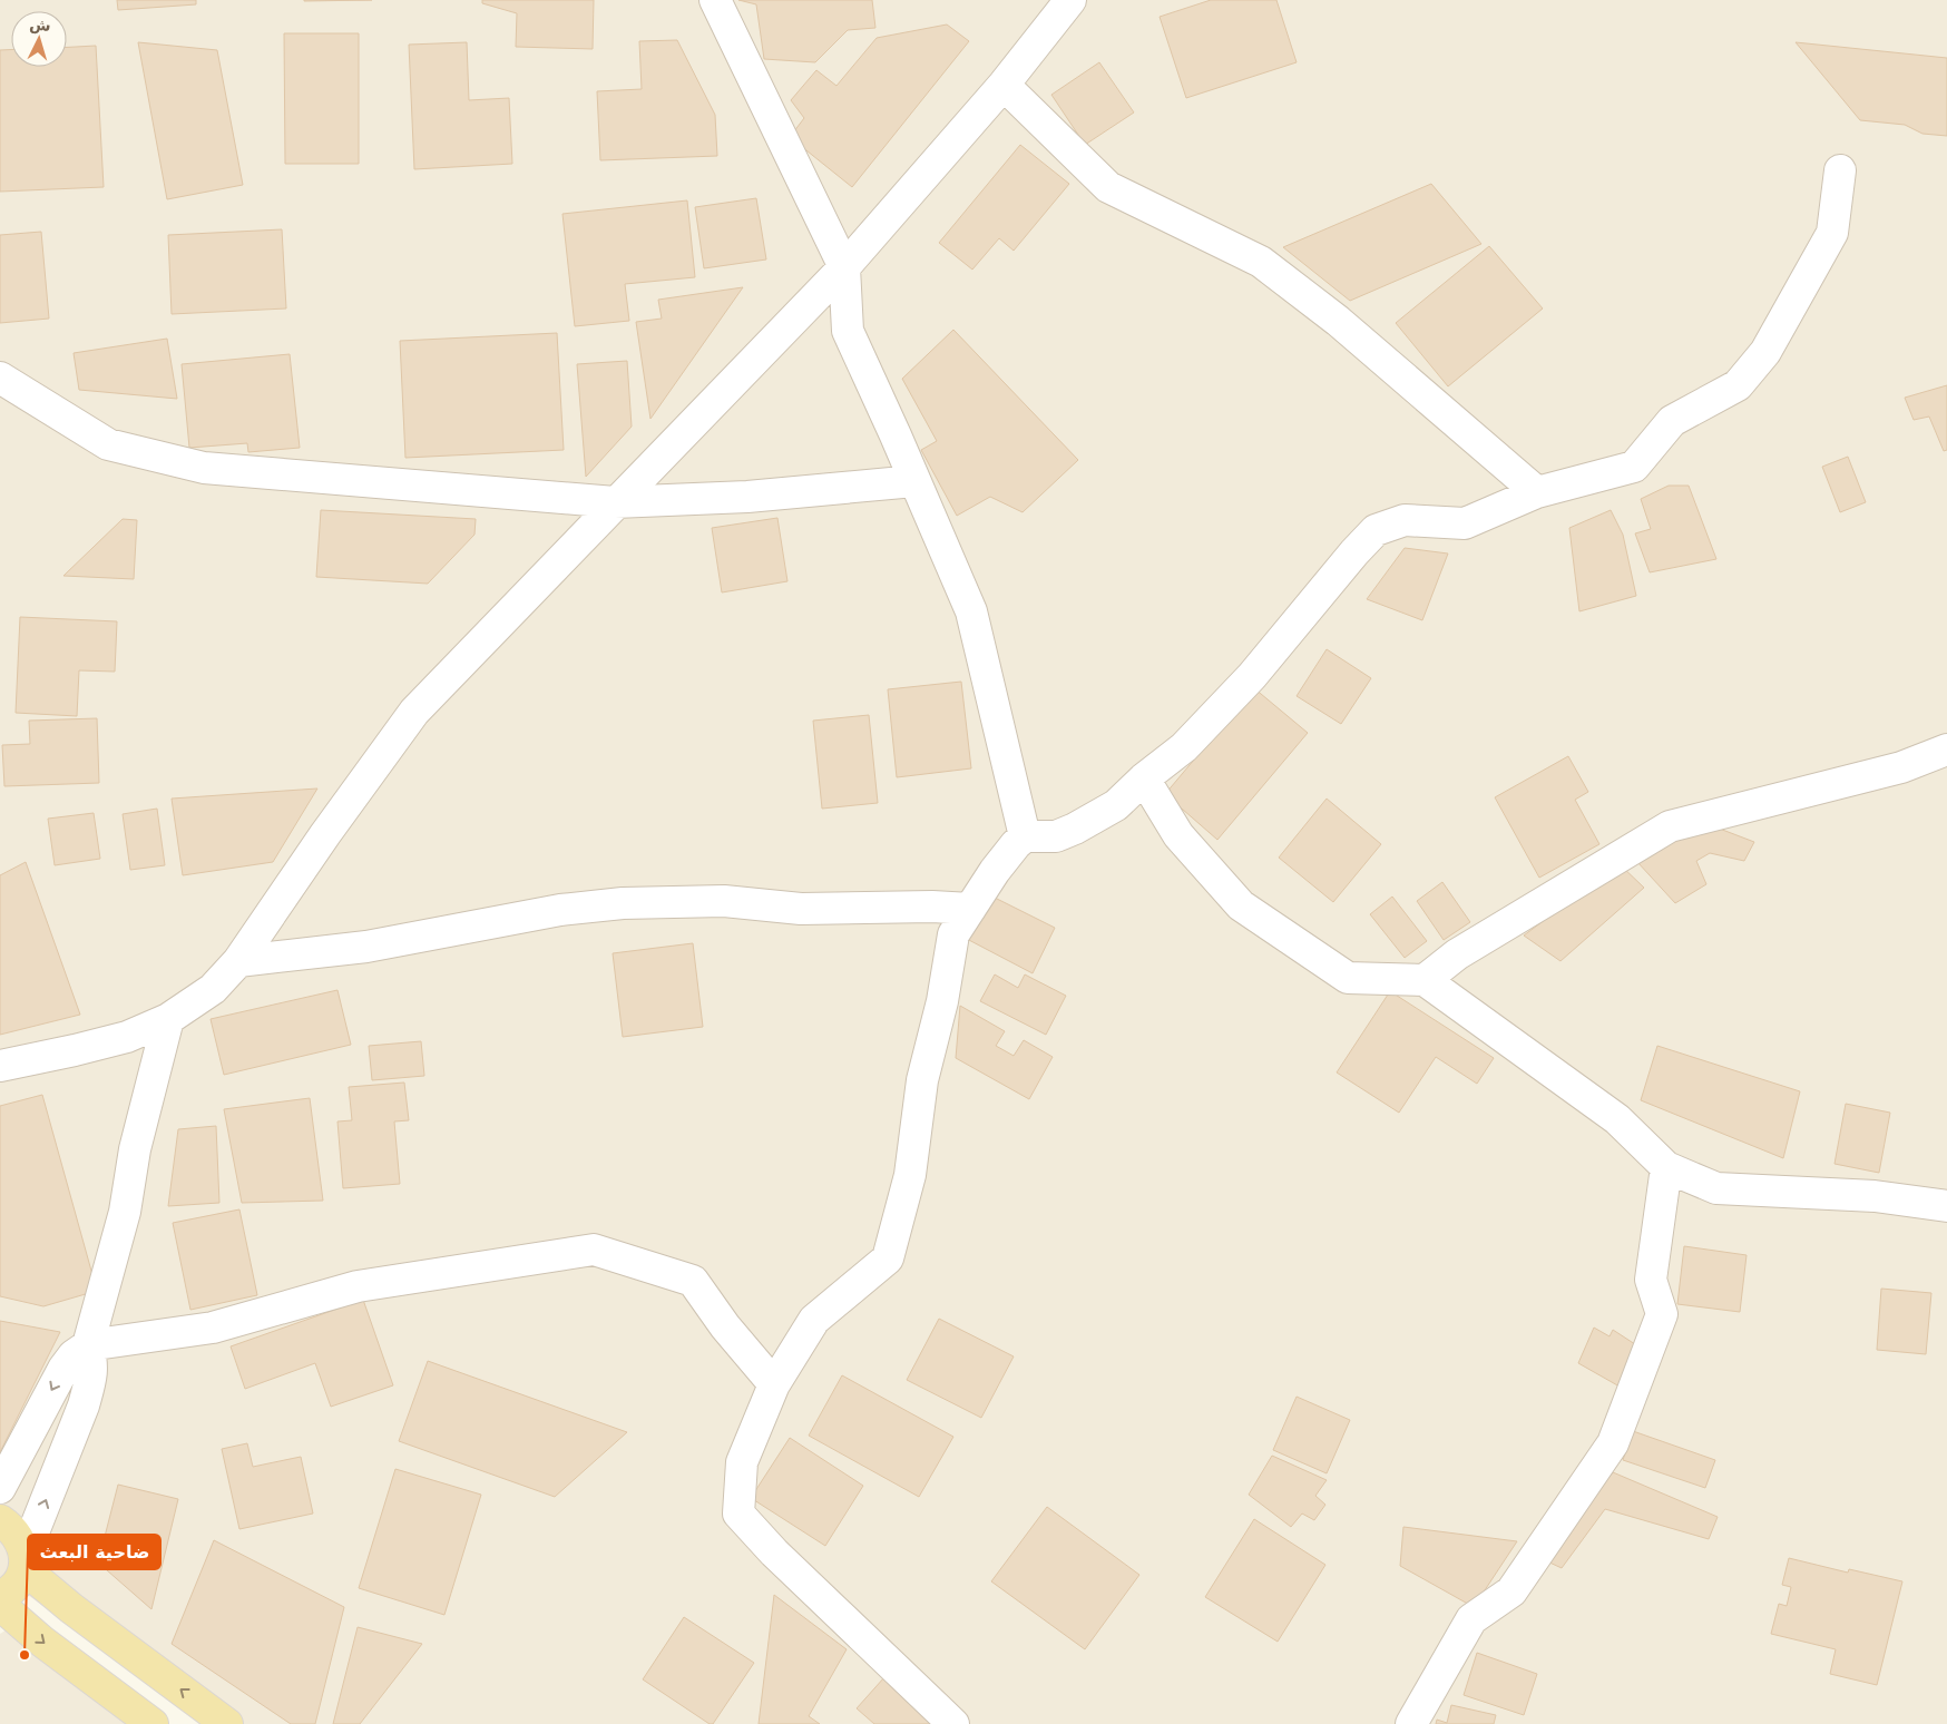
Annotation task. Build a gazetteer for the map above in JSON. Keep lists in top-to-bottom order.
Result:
{
  "places": ["ضاحية البعث"],
  "north": "top"
}
